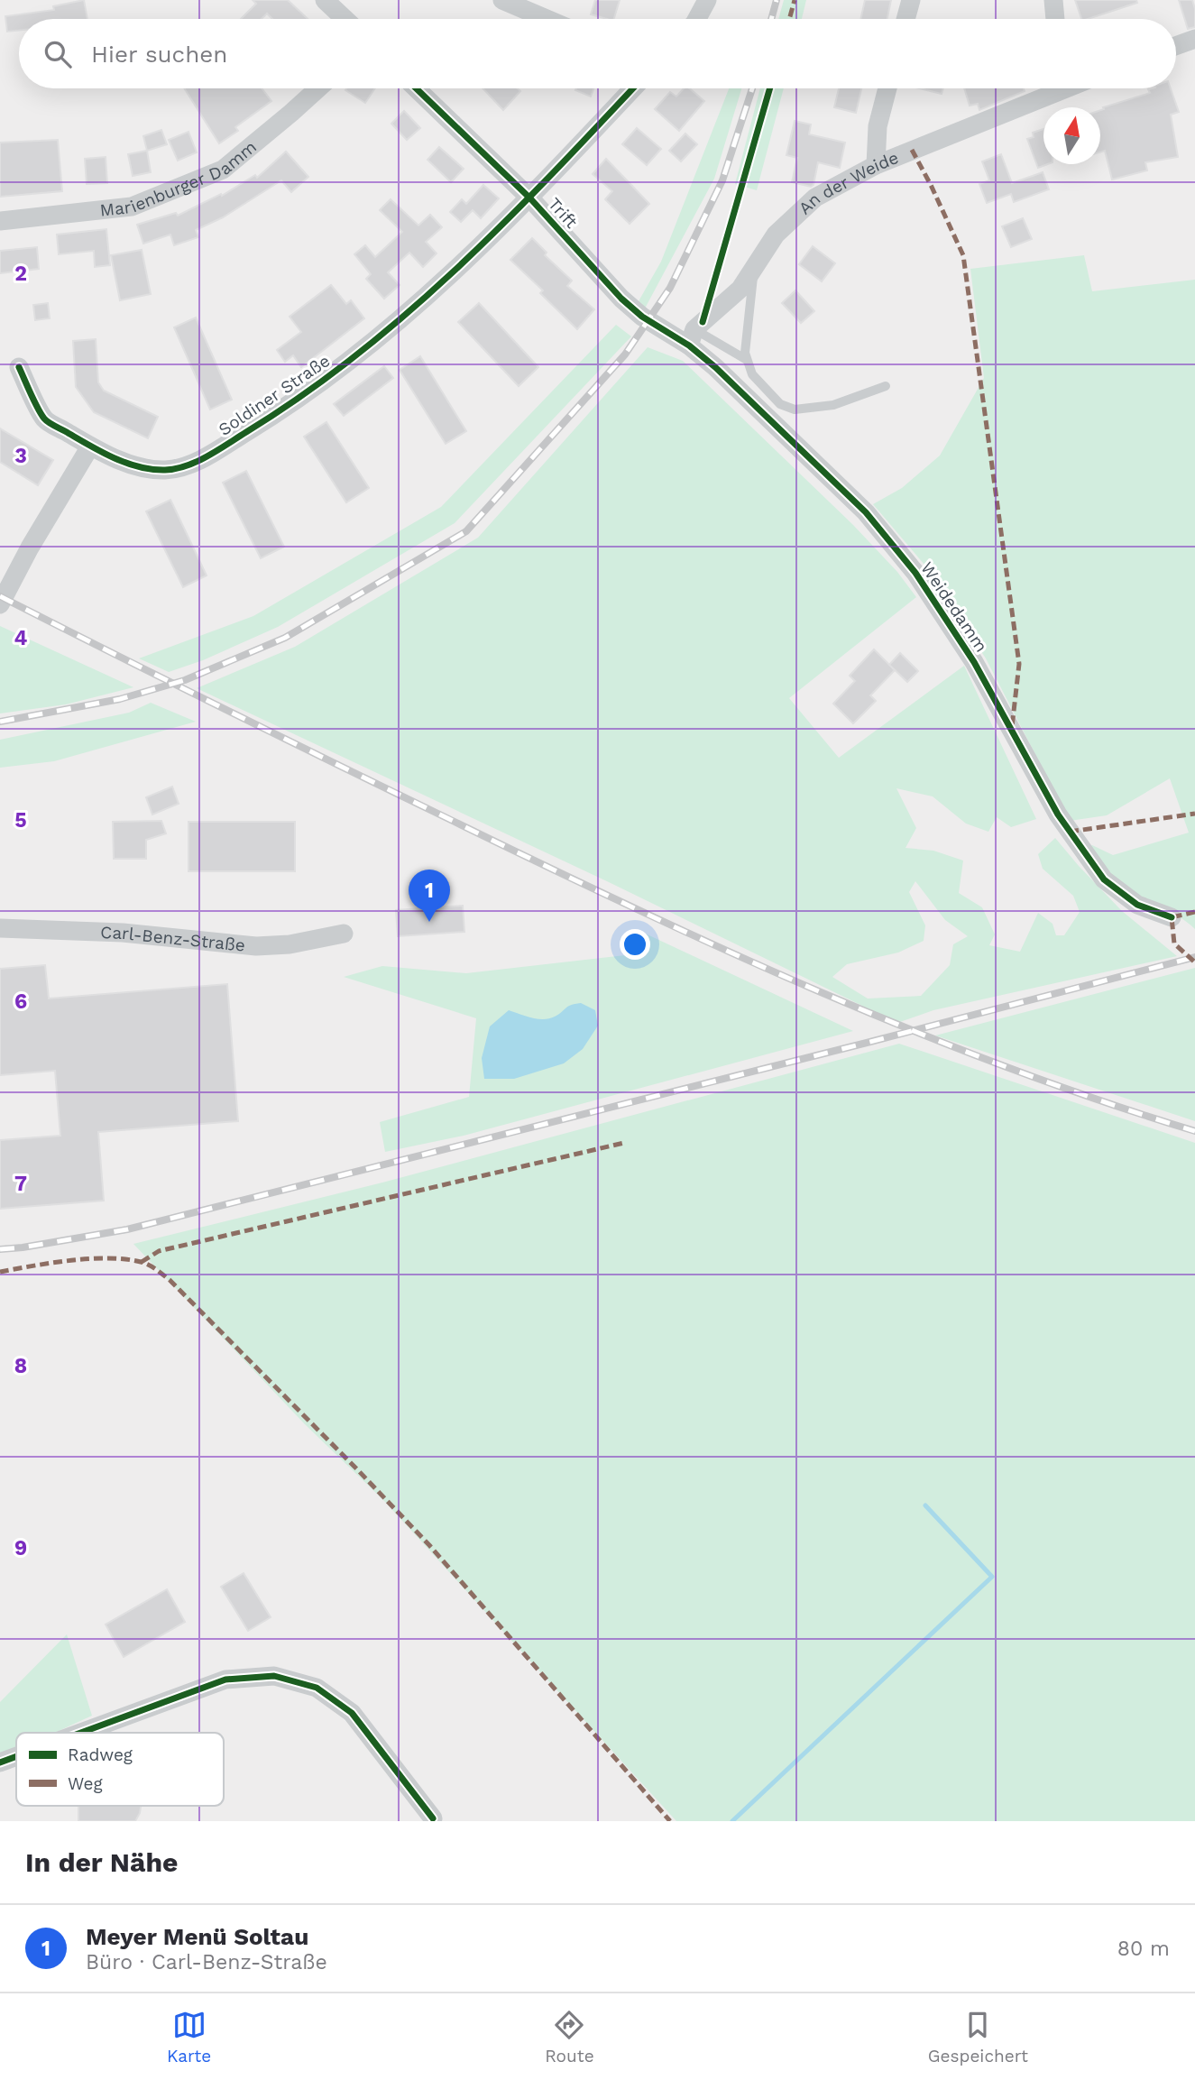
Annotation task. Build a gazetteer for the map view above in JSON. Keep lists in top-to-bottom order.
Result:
{
  "streets": {
    "street": [
      "Marienburger Damm",
      "An der Weide",
      "Trift",
      "Soldiner Straße",
      "Weidedamm",
      "Carl-Benz-Straße"
    ]
  },
  "crossings": [
    ["An der Weide", "Weidedamm"],
    ["Trift", "Soldiner Straße"],
    ["Trift", "Weidedamm"]
  ],
  "legend": ["Radweg", "Weg"],
  "north": "top",
  "page": {
    "search": "Hier suchen",
    "pins": "1",
    "heading": "In der Nähe",
    "list": [
      {
        "mark": "1",
        "name": "Meyer Menü Soltau",
        "note": "Büro · Carl-Benz-Straße",
        "value": "80 m"
      }
    ],
    "nav": ["Karte", "Route", "Gespeichert"]
  },
  "grid": {
    "rows": [
      "2",
      "3",
      "4",
      "5",
      "6",
      "7",
      "8",
      "9"
    ]
  }
}
